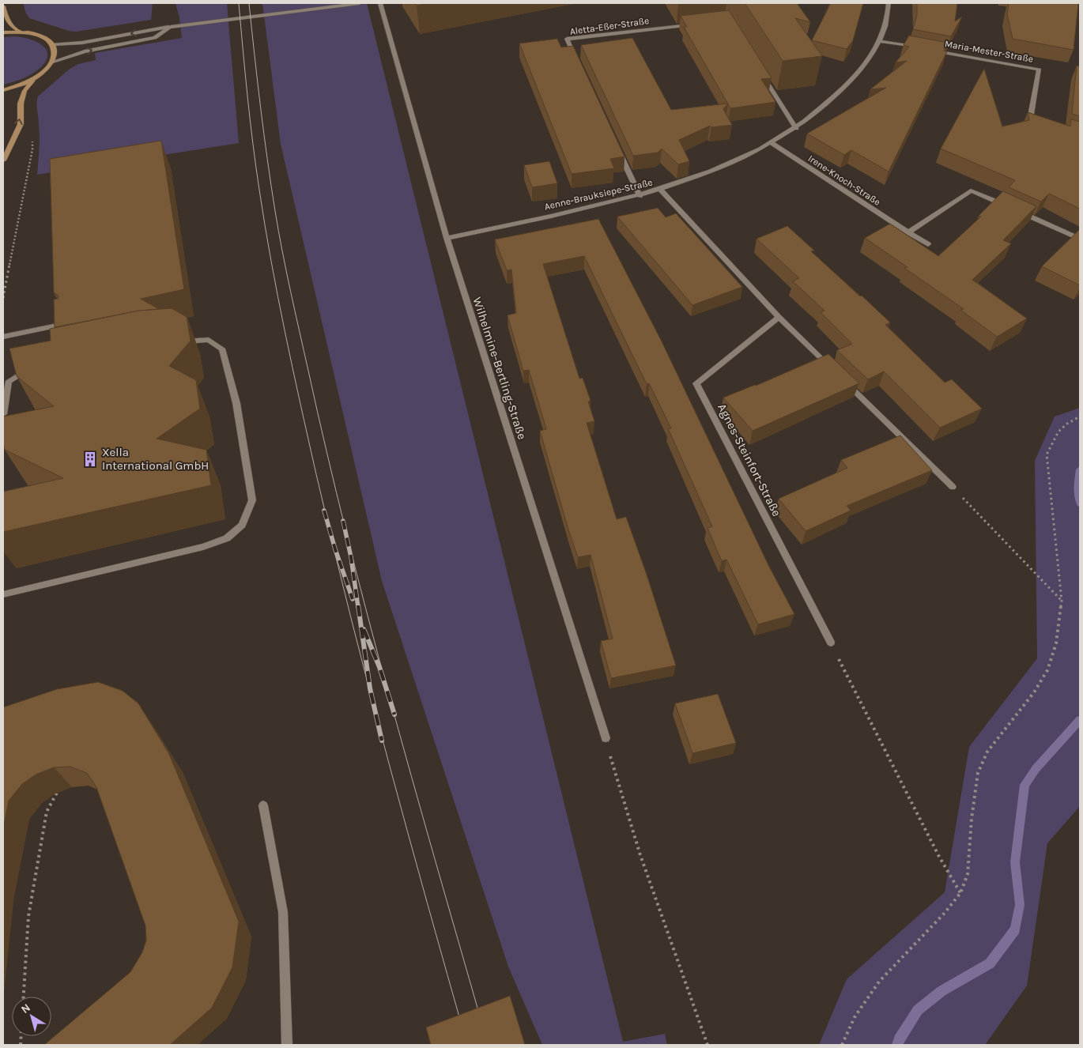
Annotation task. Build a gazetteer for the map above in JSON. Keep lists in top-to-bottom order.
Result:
{
  "streets": {
    "street": [
      "Aletta-Eßer-Straße",
      "Maria-Mester-Straße",
      "Irene-Knoch-Straße",
      "Aenne-Brauksiepe-Straße",
      "Wilhelmine-Bertling-Straße",
      "Agnes-Steinfort-Straße"
    ]
  },
  "crossings": [
    ["Irene-Knoch-Straße", "Aenne-Brauksiepe-Straße"],
    ["Aenne-Brauksiepe-Straße", "Wilhelmine-Bertling-Straße"]
  ],
  "places": {
    "building": ["Xella International GmbH"]
  },
  "north": "top left"
}
